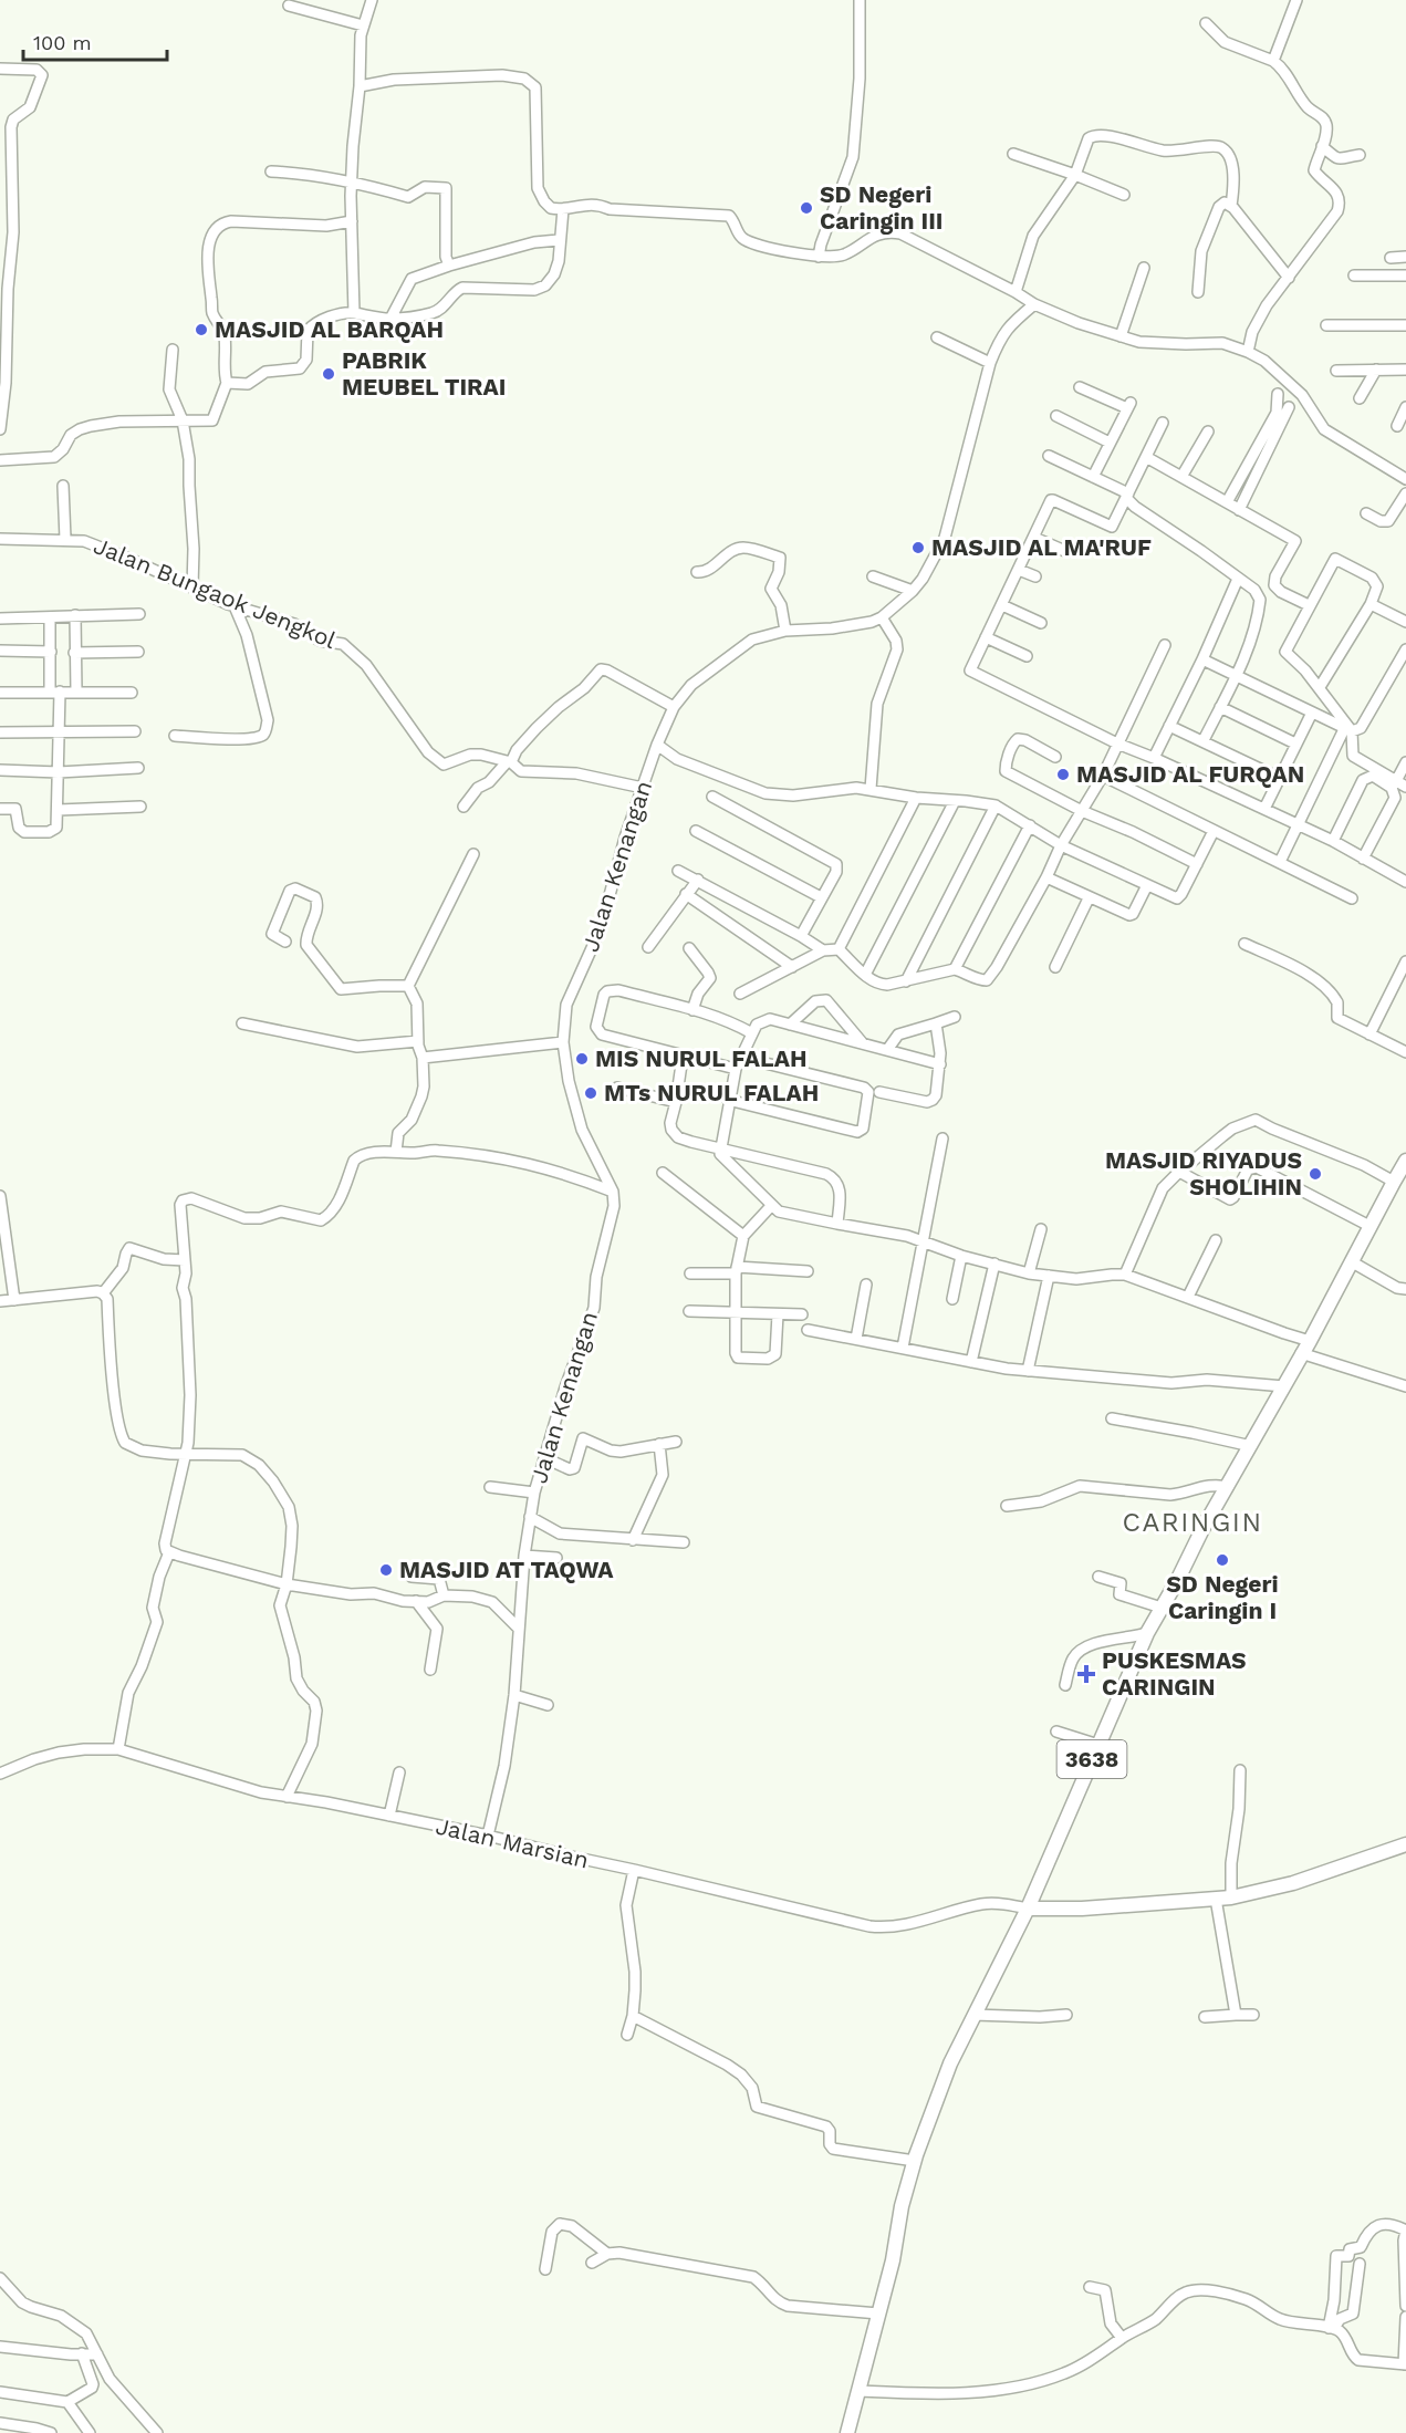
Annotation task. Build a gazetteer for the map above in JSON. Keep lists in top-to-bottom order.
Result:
{
  "streets": {
    "main road": ["3638"],
    "street": ["Jalan Bungaok Jengkol", "Jalan Kenangan", "Jalan Marsian"]
  },
  "crossings": [
    ["Jalan Bungaok Jengkol", "Jalan Kenangan"],
    ["Jalan Kenangan", "Jalan Marsian"],
    ["3638", "Jalan Marsian"]
  ],
  "districts": ["CARINGIN"],
  "places": {
    "other": [
      "SD Negeri Caringin III",
      "MASJID AL BARQAH",
      "PABRIK MEUBEL TIRAI",
      "MASJID AL MA'RUF",
      "MASJID AL FURQAN",
      "MIS NURUL FALAH",
      "MTs NURUL FALAH",
      "MASJID RIYADUS SHOLIHIN",
      "SD Negeri Caringin I",
      "MASJID AT TAQWA"
    ],
    "health": ["PUSKESMAS CARINGIN"]
  },
  "scale_bar": "100 m"
}
